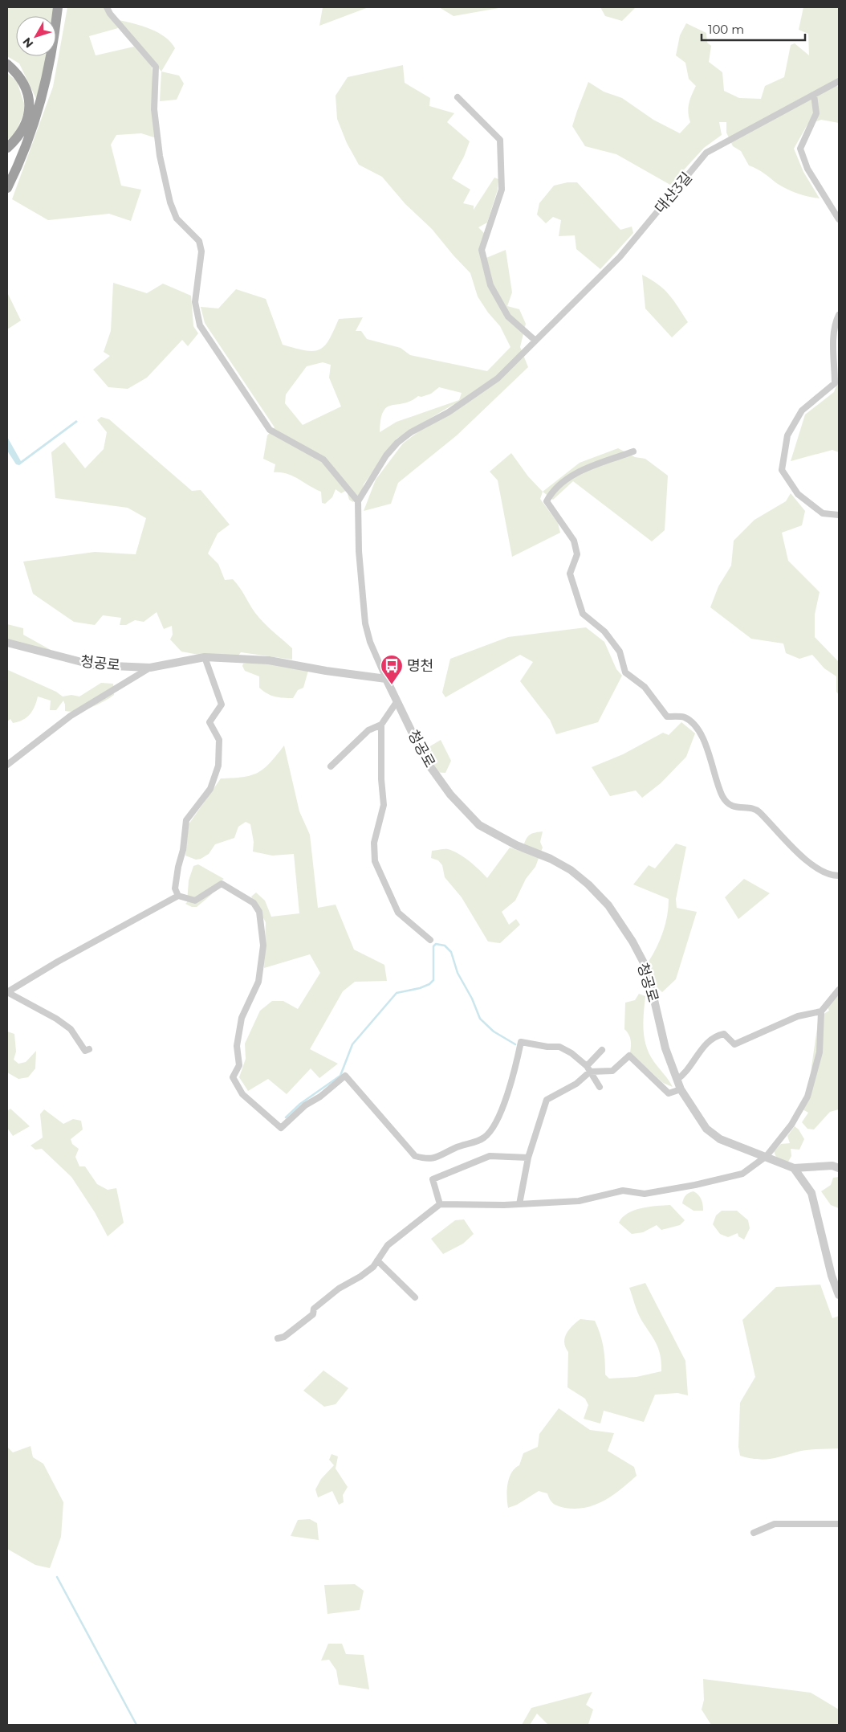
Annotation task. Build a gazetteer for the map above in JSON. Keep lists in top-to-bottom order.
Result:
{
  "streets": {
    "street": ["대산3길", "청공로"]
  },
  "crossings": [
    ["대산3길", "청공로"]
  ],
  "places": {
    "bus stop": ["명천"]
  },
  "scale_bar": "100 m",
  "north": "bottom left"
}
